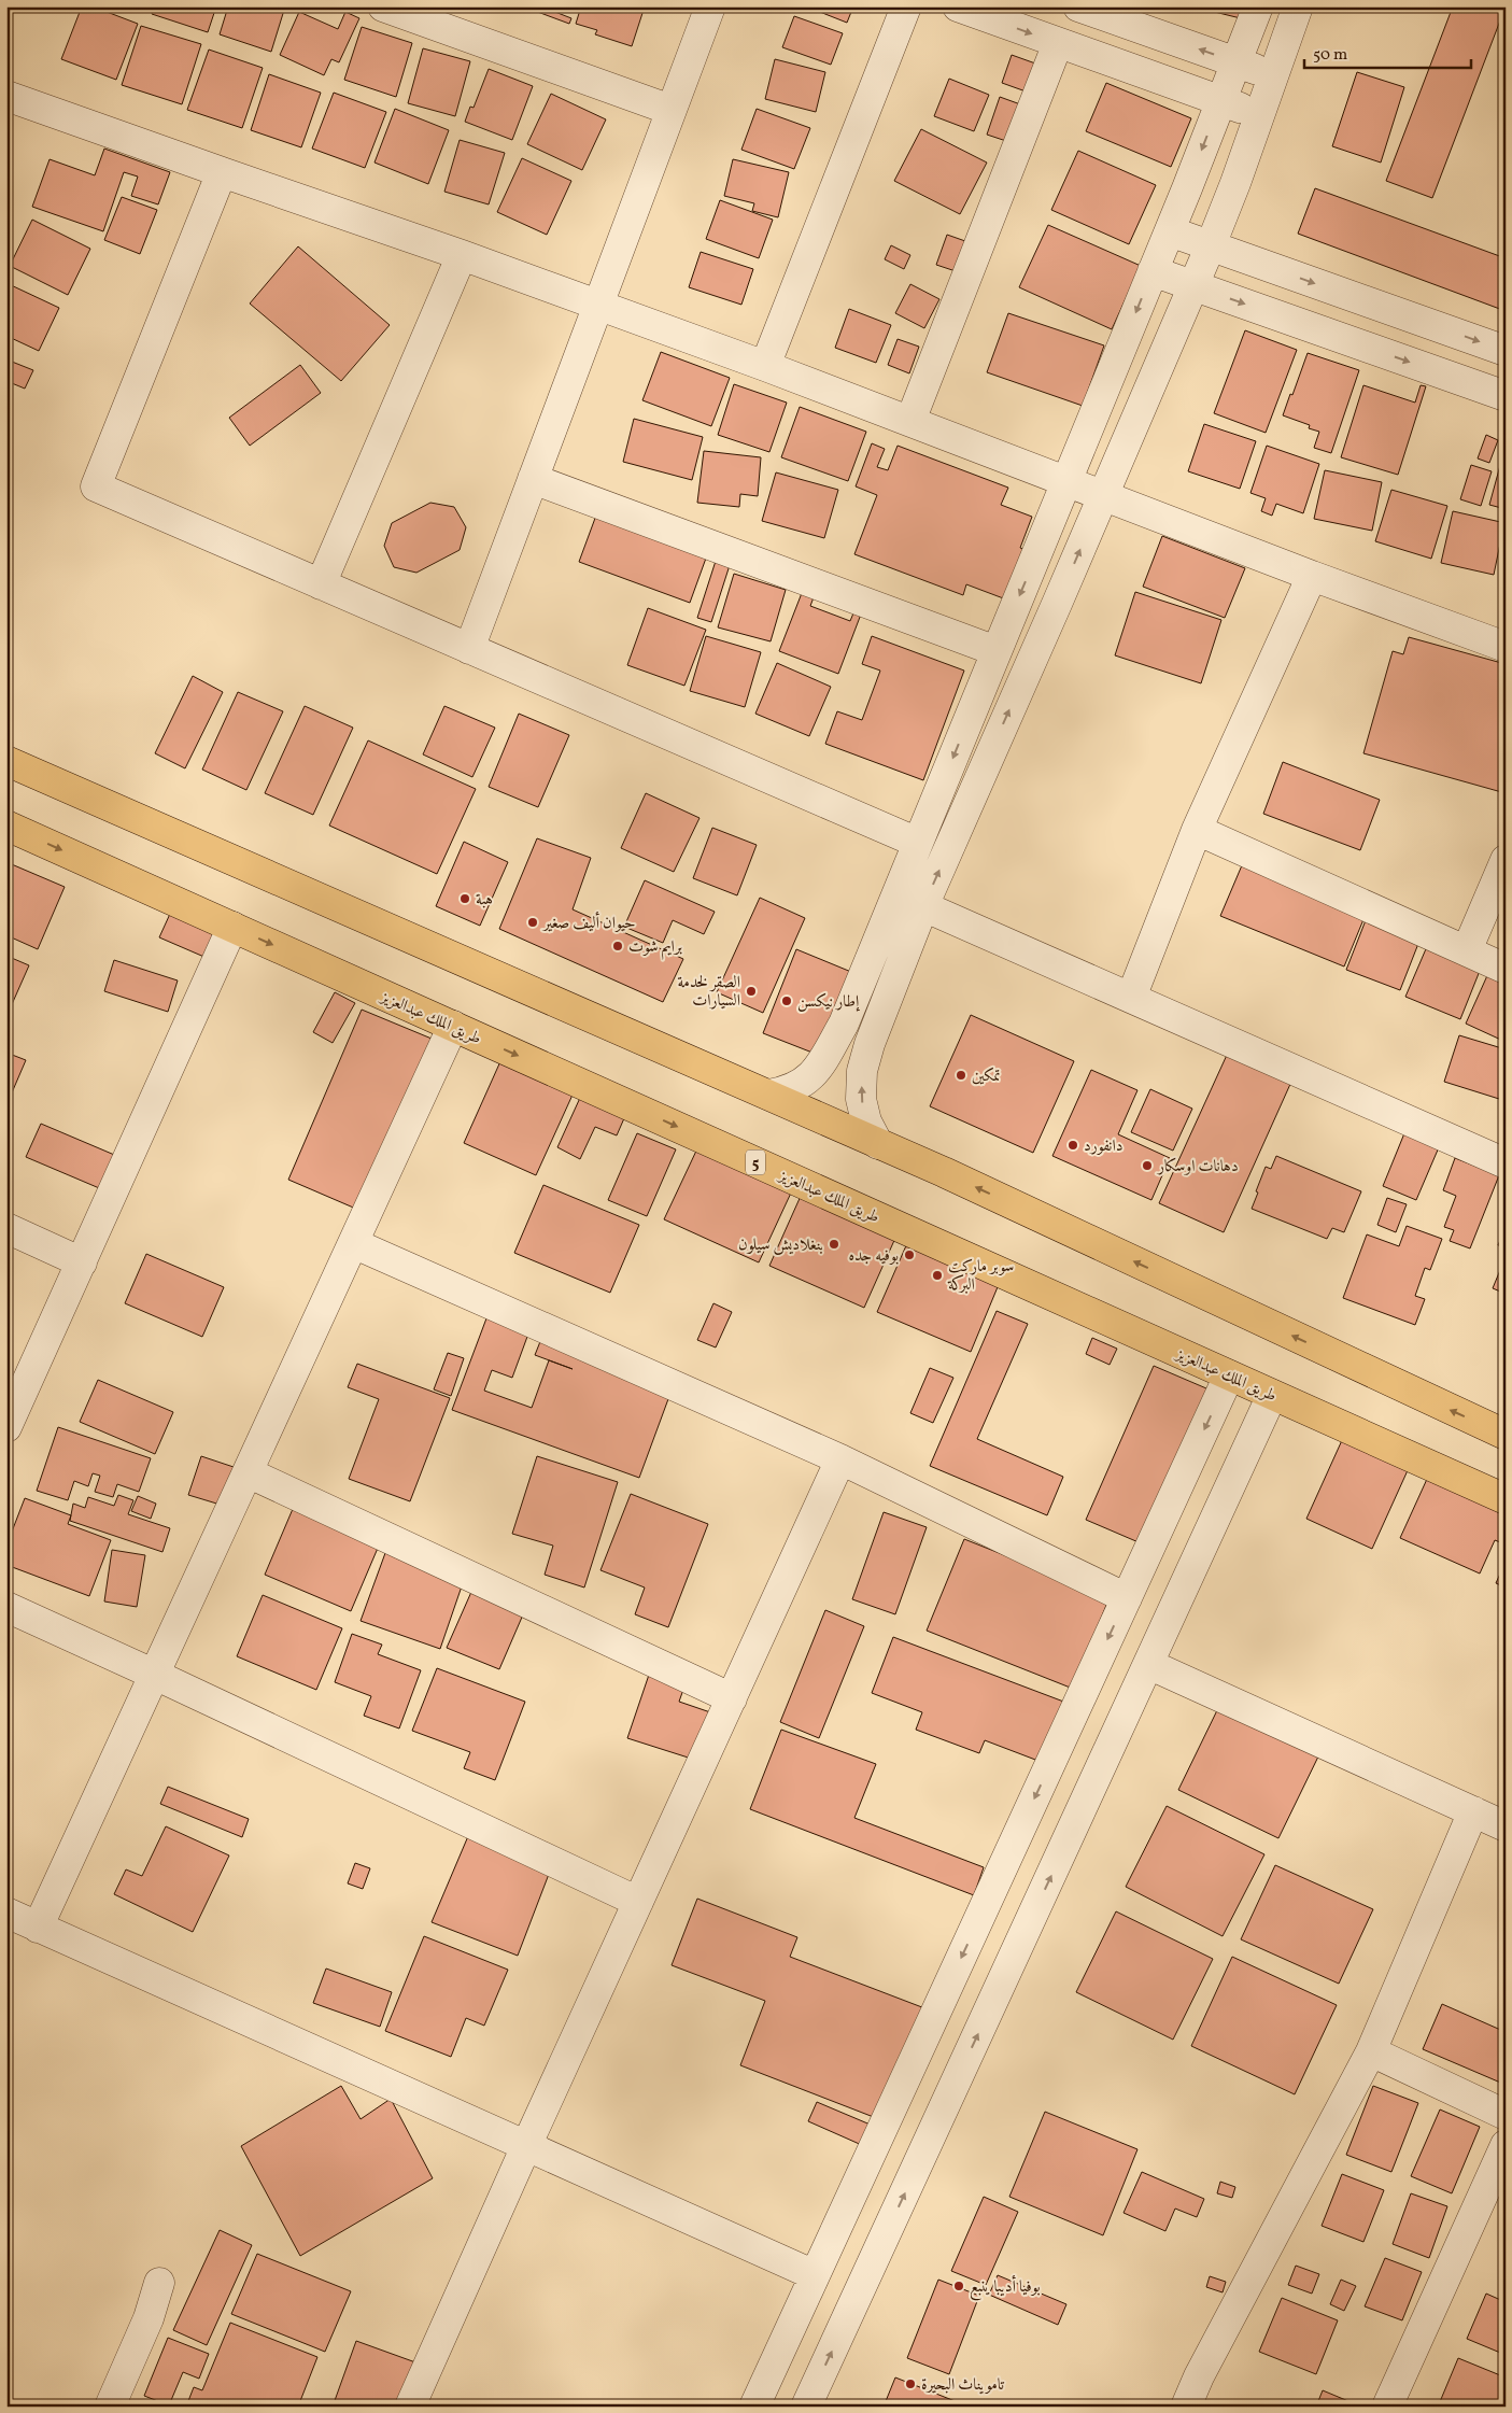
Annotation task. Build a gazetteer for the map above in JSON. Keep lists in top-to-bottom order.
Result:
{
  "streets": {
    "highway": ["طريق الملك عبدالعزيز", "5"]
  },
  "places": [
    "هبة",
    "حيوان أليف صغير",
    "برايم شوت",
    "الصقر لخدمة السيارات",
    "إطار نيكسن",
    "تمكين",
    "دانفورد",
    "دهانات اوسكار",
    "بنغلاديش سيلون",
    "بوفيه جده",
    "سوبر ماركت البركة",
    "بوفيا أديبا ينبع",
    "تامويناث البحيرة"
  ],
  "scale_bar": "50 m"
}
